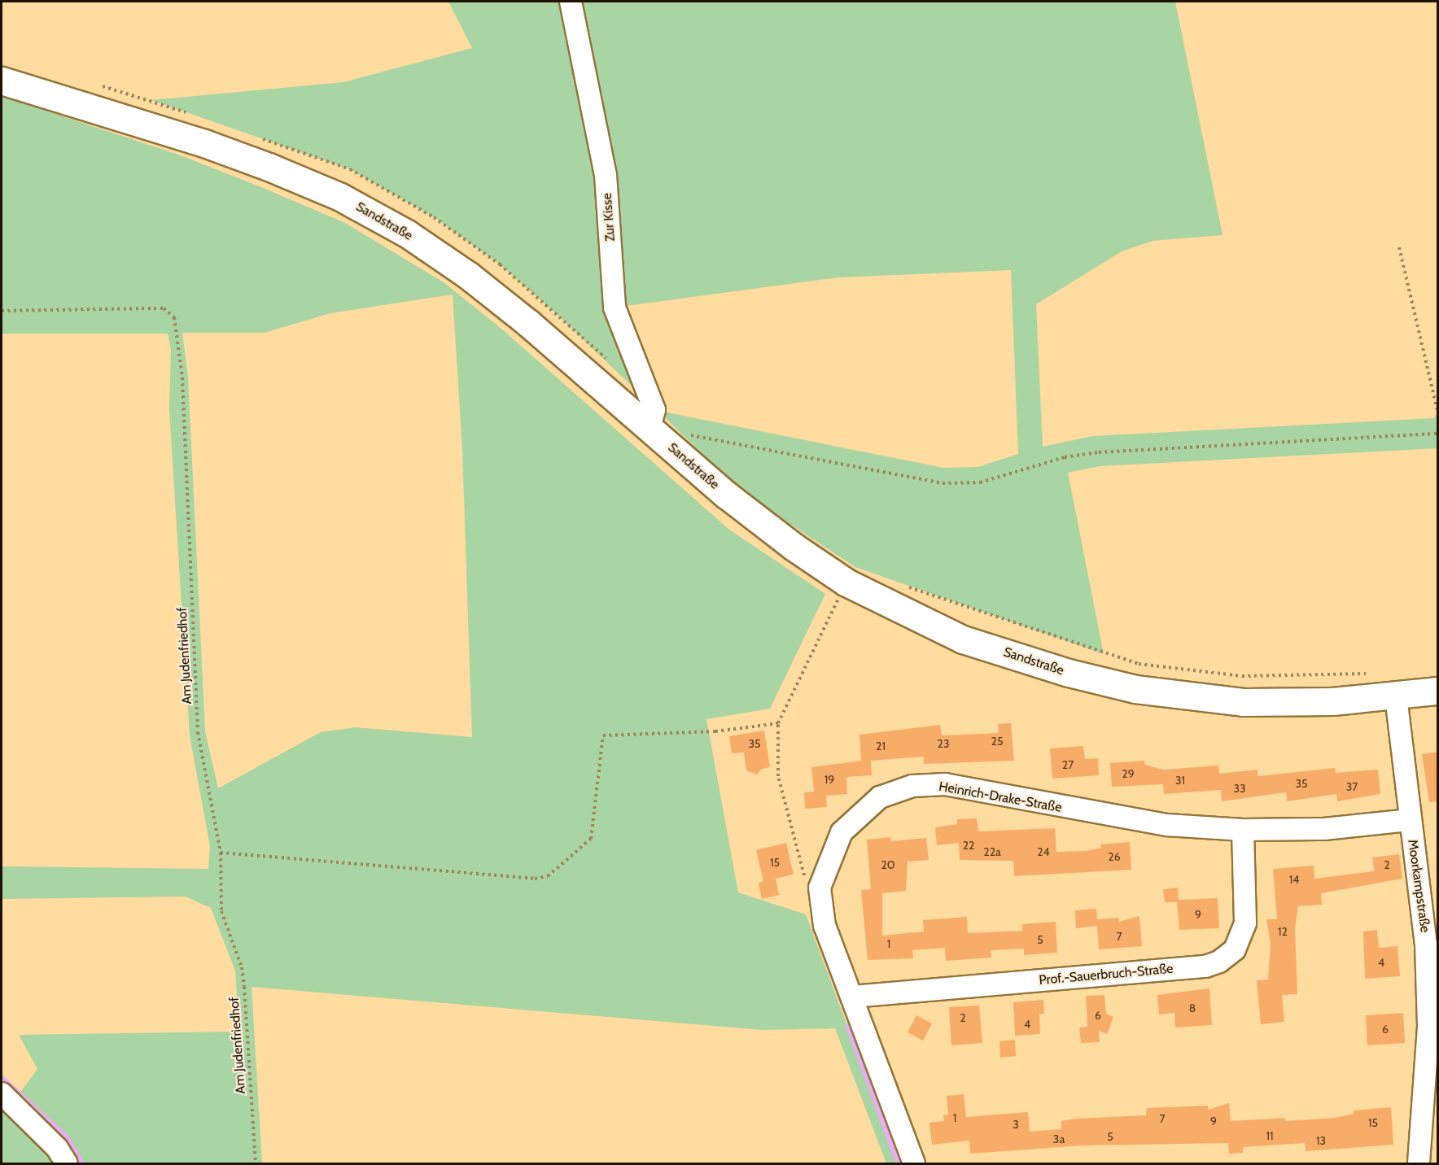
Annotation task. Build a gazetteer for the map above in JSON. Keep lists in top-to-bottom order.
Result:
{
  "streets": {
    "main road": ["Sandstraße"],
    "street": [
      "Zur Kisse",
      "Heinrich-Drake-Straße",
      "Moorkampstraße",
      "Prof.-Sauerbruch-Straße"
    ],
    "path": ["Am Judenfriedhof"]
  },
  "crossings": [
    ["Zur Kisse", "Sandstraße"],
    ["Sandstraße", "Moorkampstraße"],
    ["Heinrich-Drake-Straße", "Moorkampstraße"],
    ["Heinrich-Drake-Straße", "Prof.-Sauerbruch-Straße"]
  ],
  "house_numbers": [
    "25",
    "35",
    "23",
    "21",
    "27",
    "29",
    "19",
    "31",
    "35",
    "37",
    "33",
    "22",
    "22a",
    "24",
    "26",
    "15",
    "20",
    "2",
    "14",
    "9",
    "12",
    "7",
    "5",
    "1",
    "4",
    "8",
    "6",
    "2",
    "4",
    "6",
    "1",
    "7",
    "9",
    "15",
    "3",
    "11",
    "5",
    "3a",
    "13"
  ]
}
